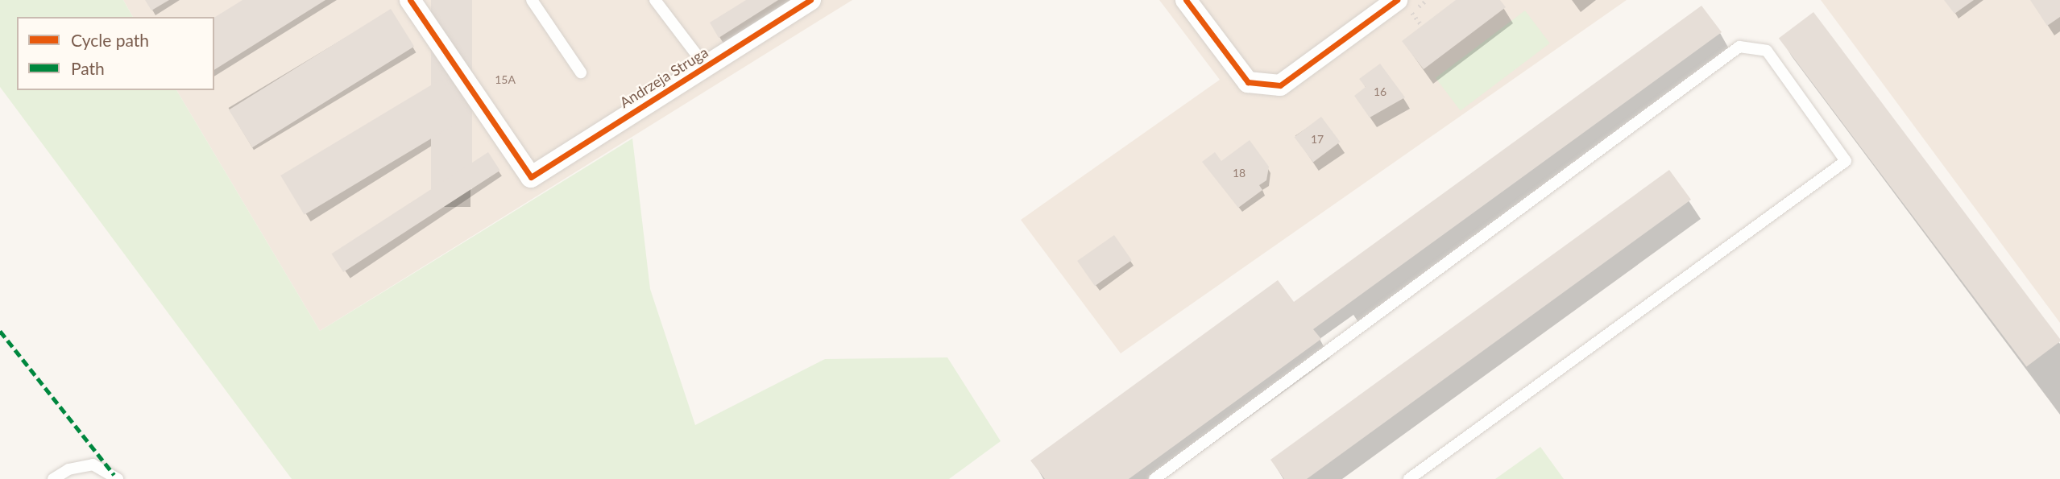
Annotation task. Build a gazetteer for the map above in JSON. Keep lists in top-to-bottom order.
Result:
{
  "streets": {
    "street": ["Andrzeja Struga"]
  },
  "house_numbers": [
    "15A",
    "16",
    "17",
    "18"
  ],
  "legend": ["Cycle path", "Path"]
}
